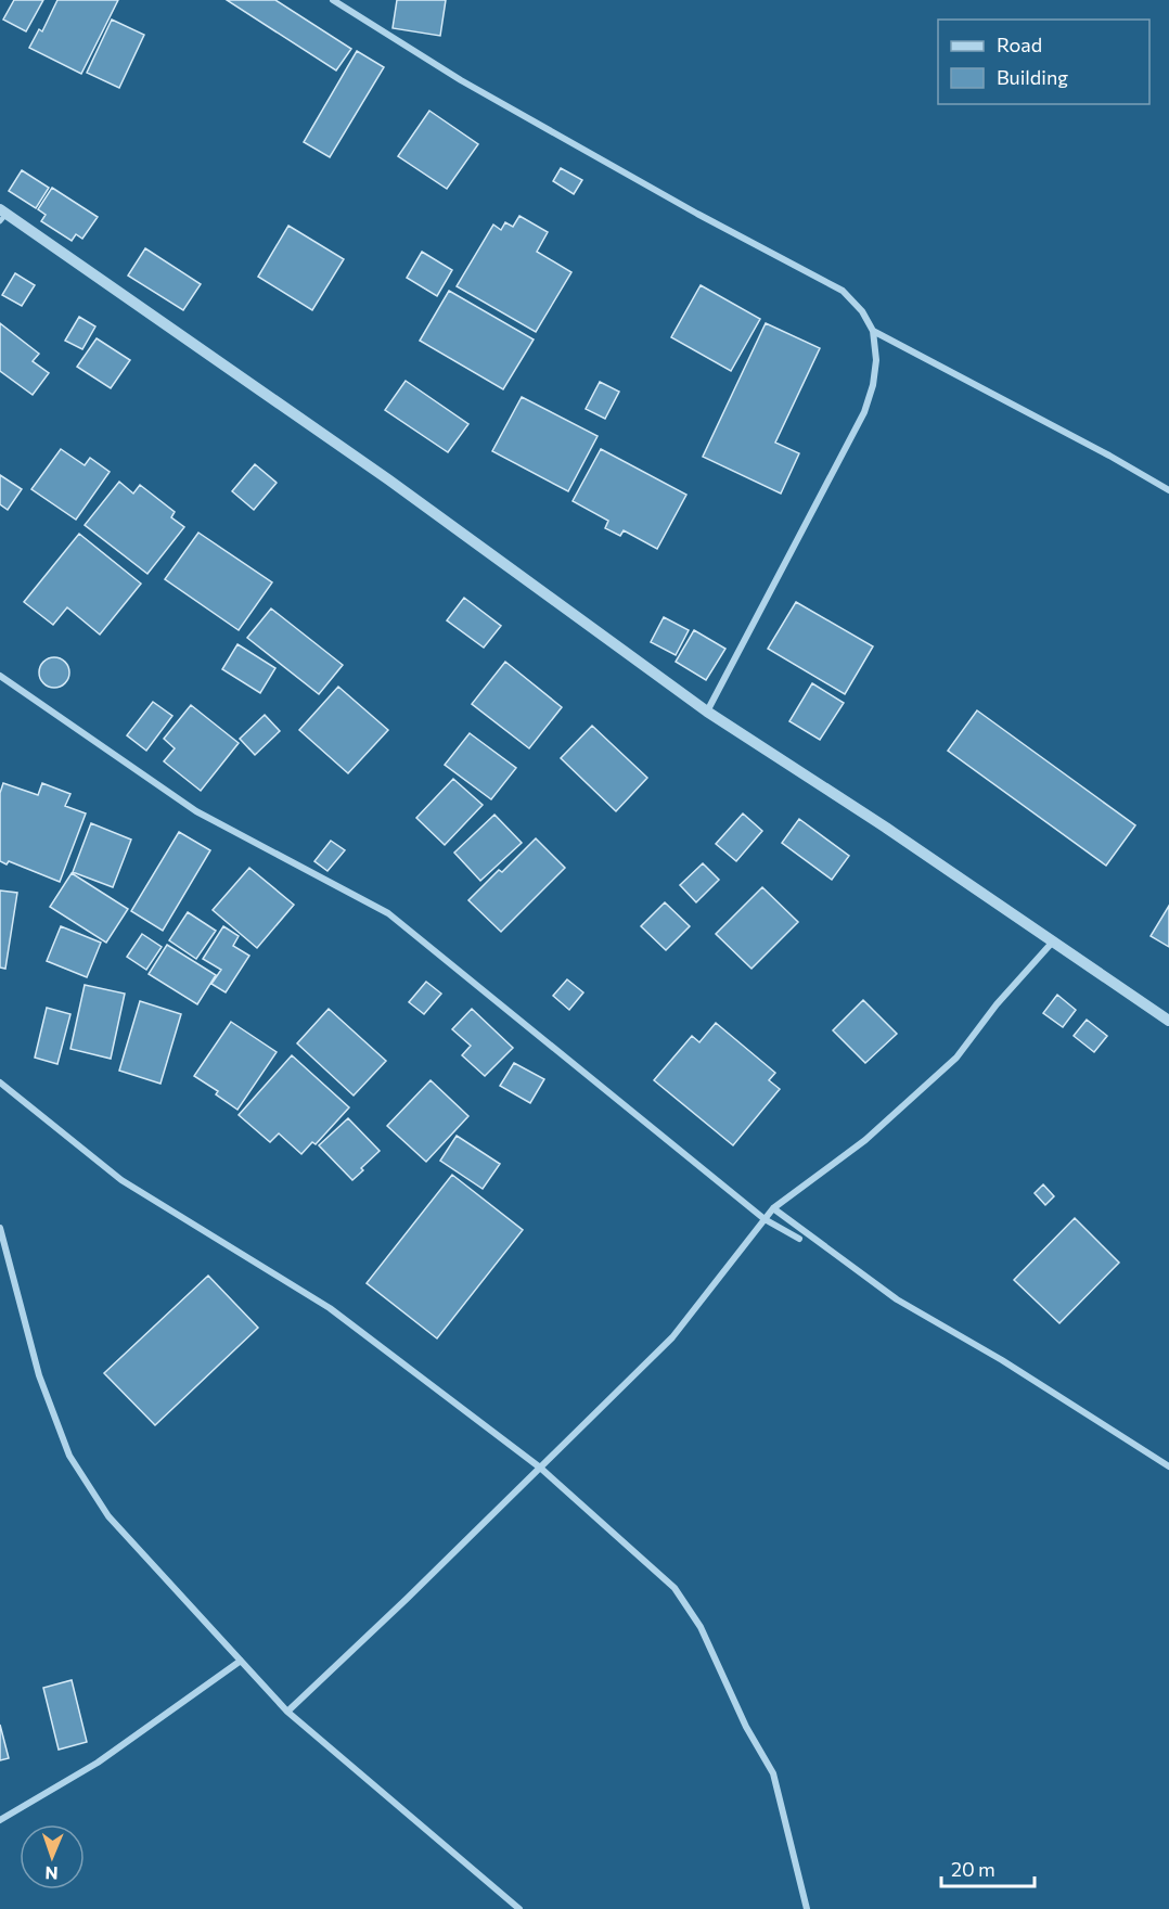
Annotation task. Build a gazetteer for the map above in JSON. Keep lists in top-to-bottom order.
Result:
{
  "legend": ["Road", "Building"],
  "scale_bar": "20 m",
  "north": "bottom"
}
